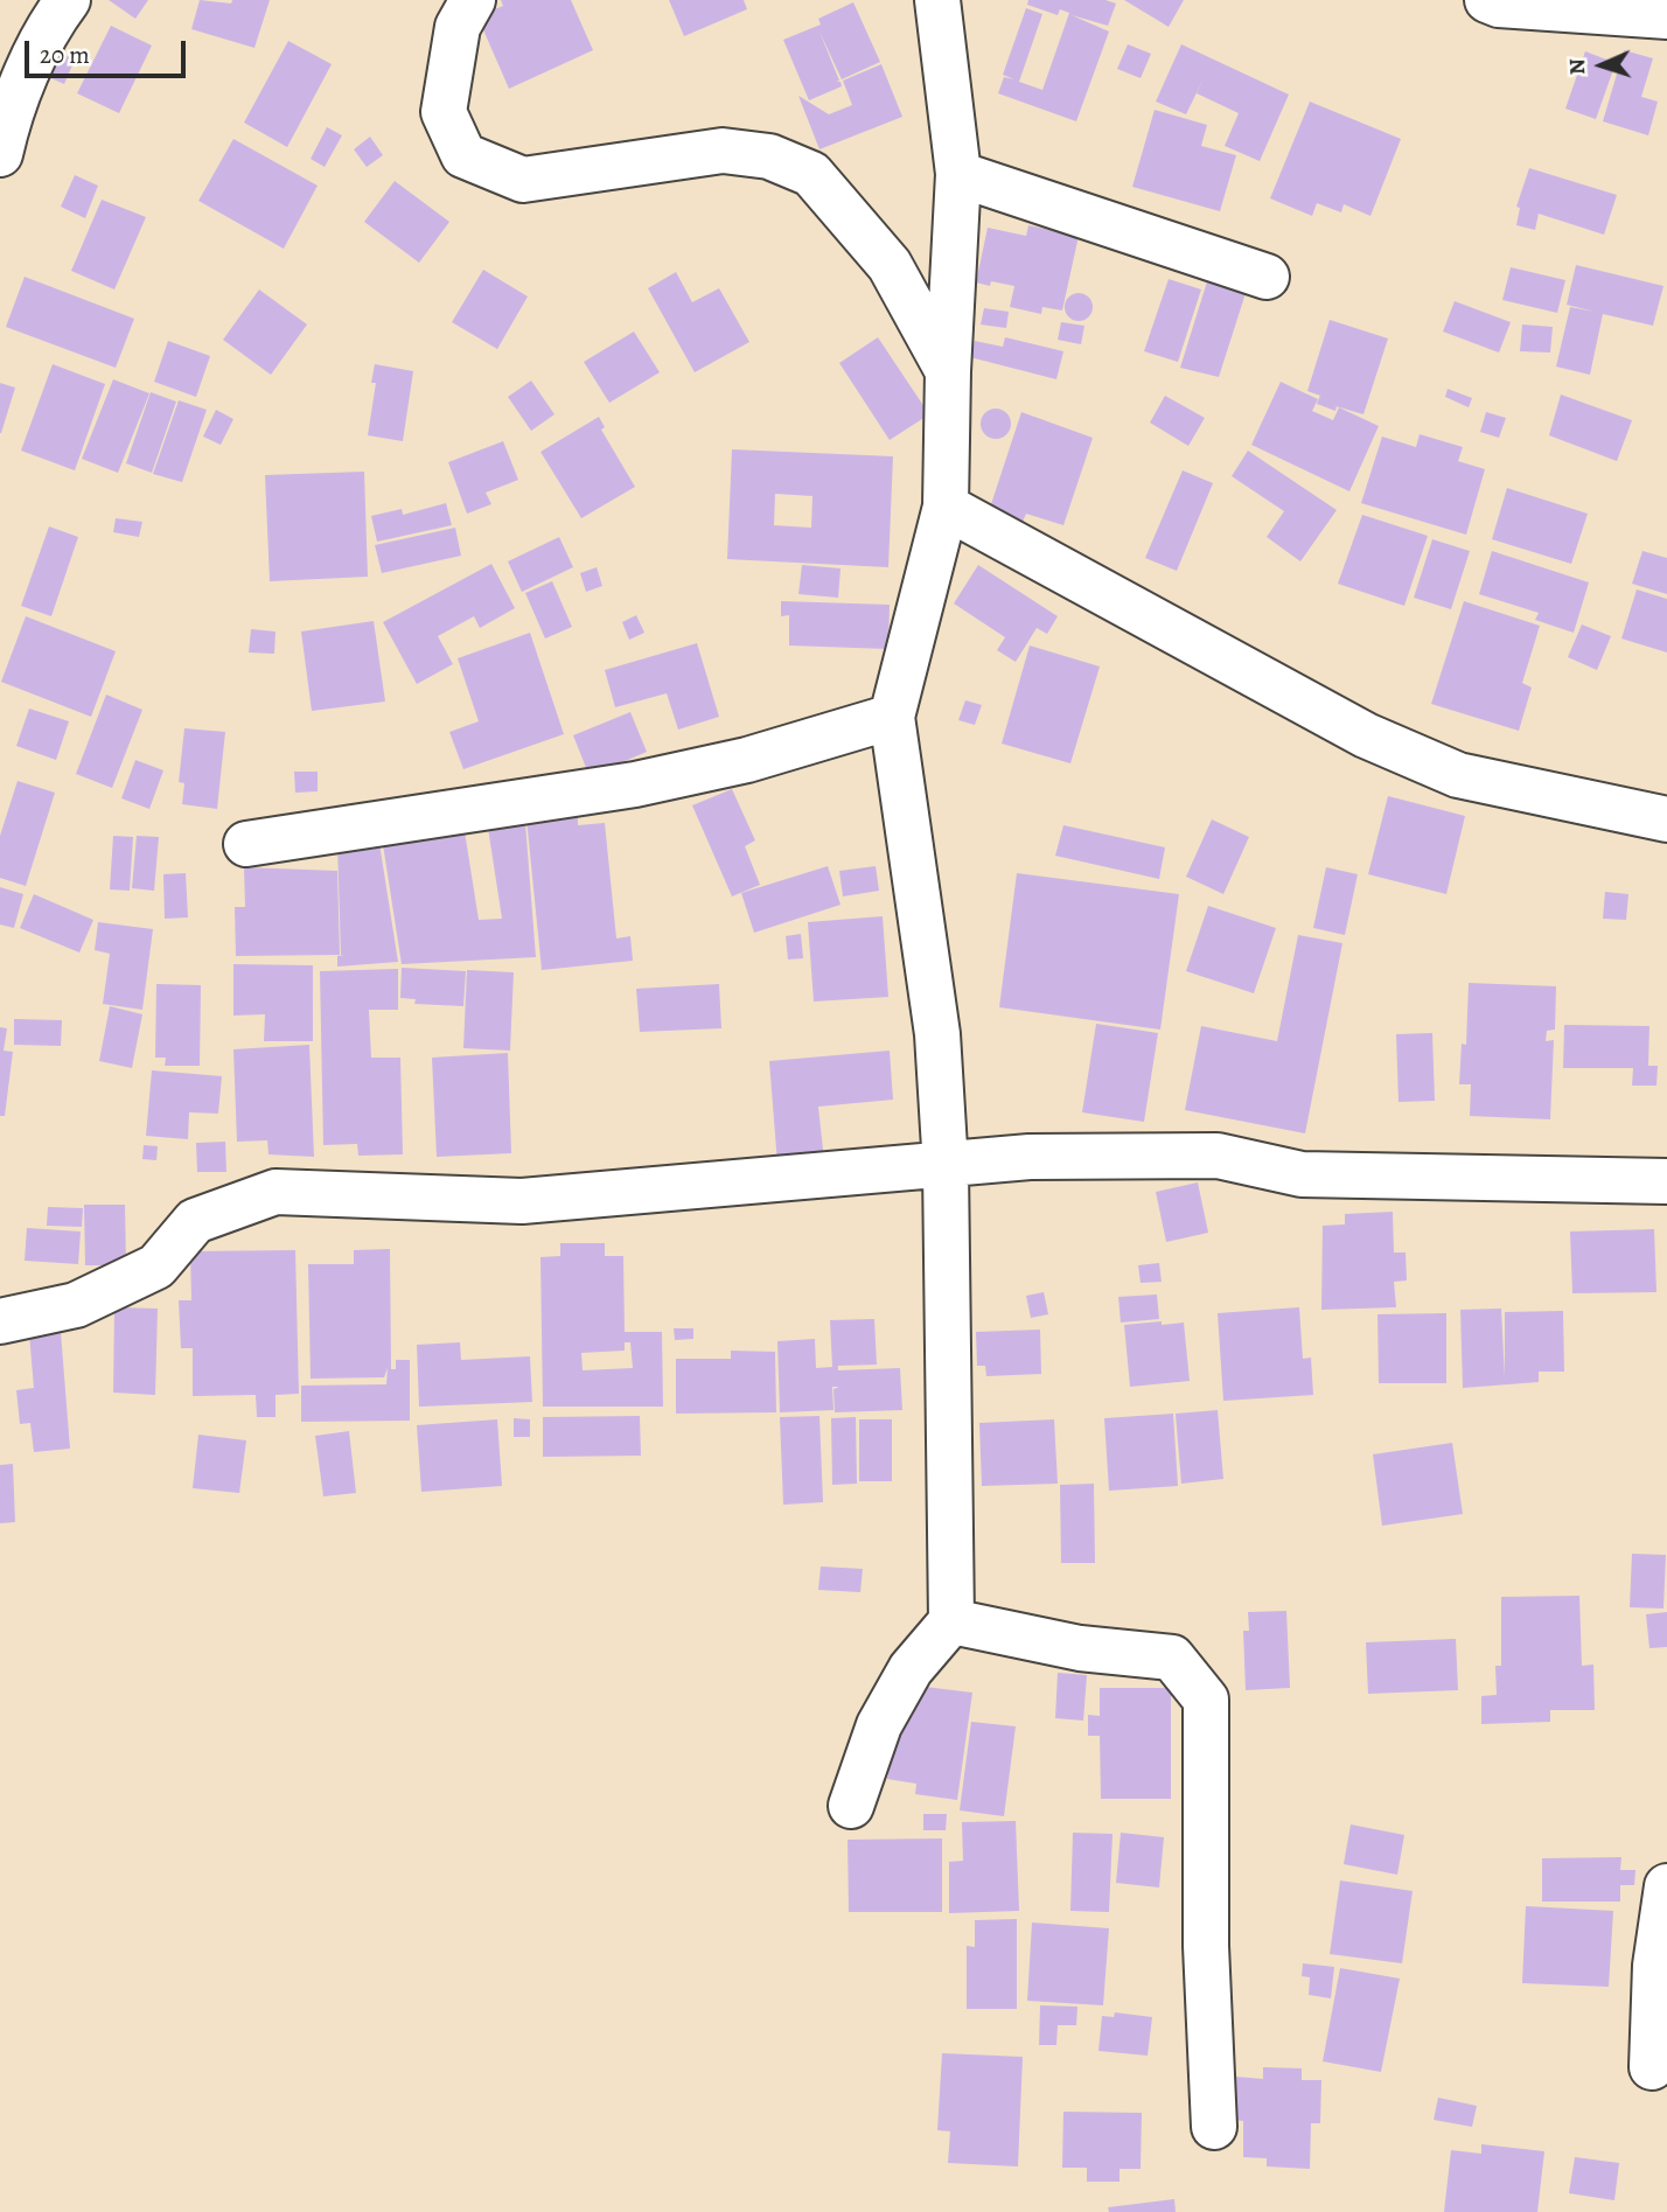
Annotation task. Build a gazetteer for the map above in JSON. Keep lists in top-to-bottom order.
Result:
{
  "scale_bar": "20 m",
  "north": "left"
}
